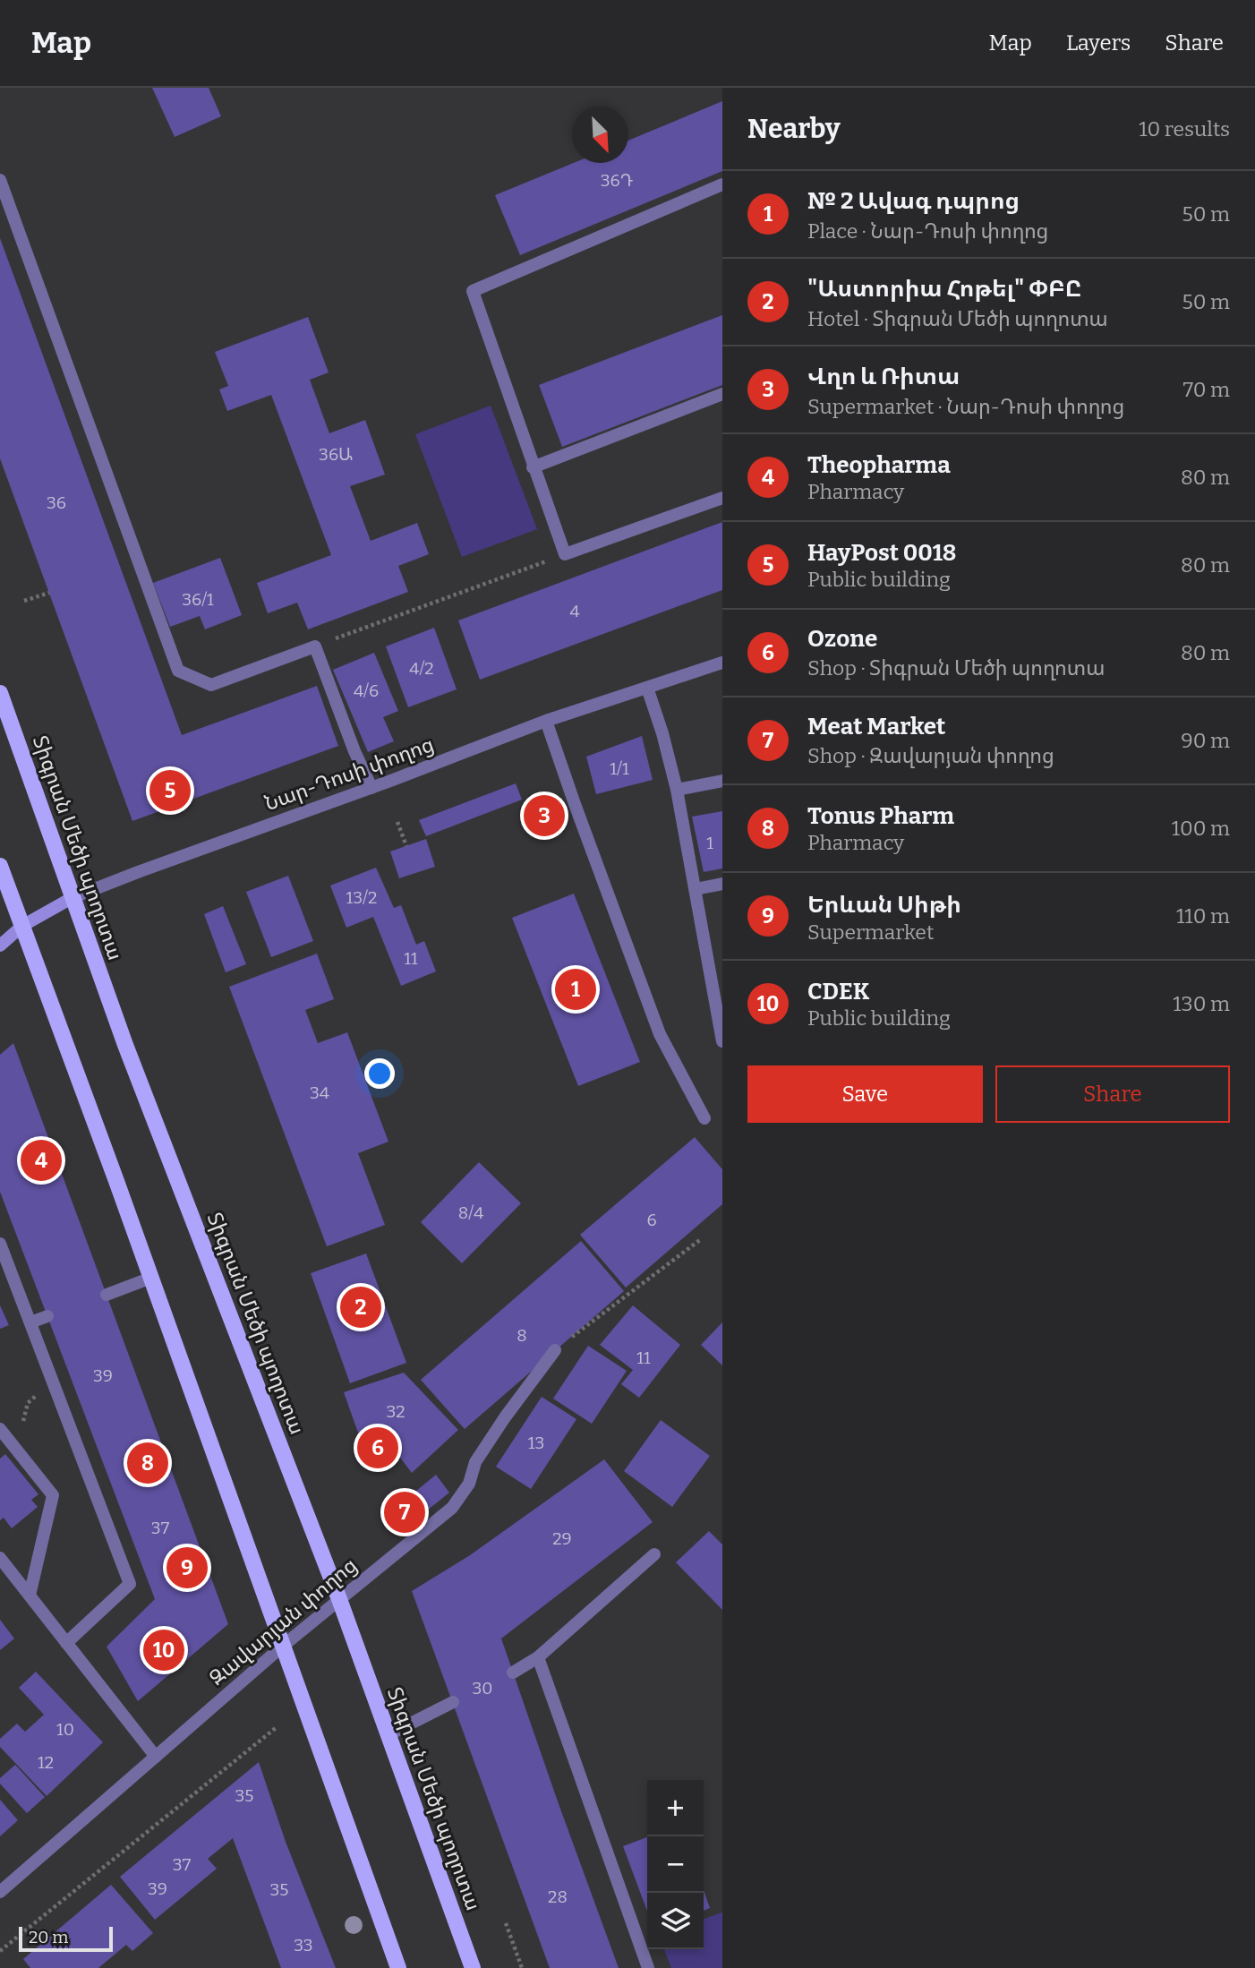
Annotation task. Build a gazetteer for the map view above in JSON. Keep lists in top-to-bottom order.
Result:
{
  "streets": {
    "main road": ["Նար-Դոսի փողոց", "Տիգրան Մեծի պողոտա"],
    "street": ["Զավարյան փողոց"]
  },
  "crossings": [
    ["Նար-Դոսի փողոց", "Տիգրան Մեծի պողոտա"],
    ["Տիգրան Մեծի պողոտա", "Զավարյան փողոց"]
  ],
  "house_numbers": [
    "36Դ",
    "36Ա",
    "36",
    "36/1",
    "4",
    "4/2",
    "4/6",
    "1/1",
    "1",
    "13/2",
    "11",
    "34",
    "8/4",
    "6",
    "8",
    "11",
    "39",
    "32",
    "13",
    "37",
    "29",
    "30",
    "10",
    "12",
    "35",
    "37",
    "39",
    "35",
    "28",
    "33"
  ],
  "scale_bar": "20 m",
  "north": "bottom right",
  "page": {
    "header": "Map",
    "nav": ["Map", "Layers", "Share"],
    "heading": ["Nearby", "10 results"],
    "list": [
      {
        "mark": "1",
        "name": "№ 2 Ավագ դպրոց",
        "note": "Place · Նար-Դոսի փողոց",
        "value": "50 m"
      },
      {
        "mark": "2",
        "name": "\"Աստորիա Հոթել\" ՓԲԸ",
        "note": "Hotel · Տիգրան Մեծի պողոտա",
        "value": "50 m"
      },
      {
        "mark": "3",
        "name": "Վղո և Ռիտա",
        "note": "Supermarket · Նար-Դոսի փողոց",
        "value": "70 m"
      },
      {
        "mark": "4",
        "name": "Theopharma",
        "note": "Pharmacy",
        "value": "80 m"
      },
      {
        "mark": "5",
        "name": "HayPost 0018",
        "note": "Public building",
        "value": "80 m"
      },
      {
        "mark": "6",
        "name": "Ozone",
        "note": "Shop · Տիգրան Մեծի պողոտա",
        "value": "80 m"
      },
      {
        "mark": "7",
        "name": "Meat Market",
        "note": "Shop · Զավարյան փողոց",
        "value": "90 m"
      },
      {
        "mark": "8",
        "name": "Tonus Pharm",
        "note": "Pharmacy",
        "value": "100 m"
      },
      {
        "mark": "9",
        "name": "Երևան Սիթի",
        "note": "Supermarket",
        "value": "110 m"
      },
      {
        "mark": "10",
        "name": "CDEK",
        "note": "Public building",
        "value": "130 m"
      }
    ],
    "pins": [
      "5",
      "3",
      "1",
      "4",
      "2",
      "6",
      "8",
      "7",
      "9",
      "10"
    ],
    "buttons": ["Save", "Share"],
    "map_buttons": ["+", "−"],
    "scale": "20 m"
  }
}
